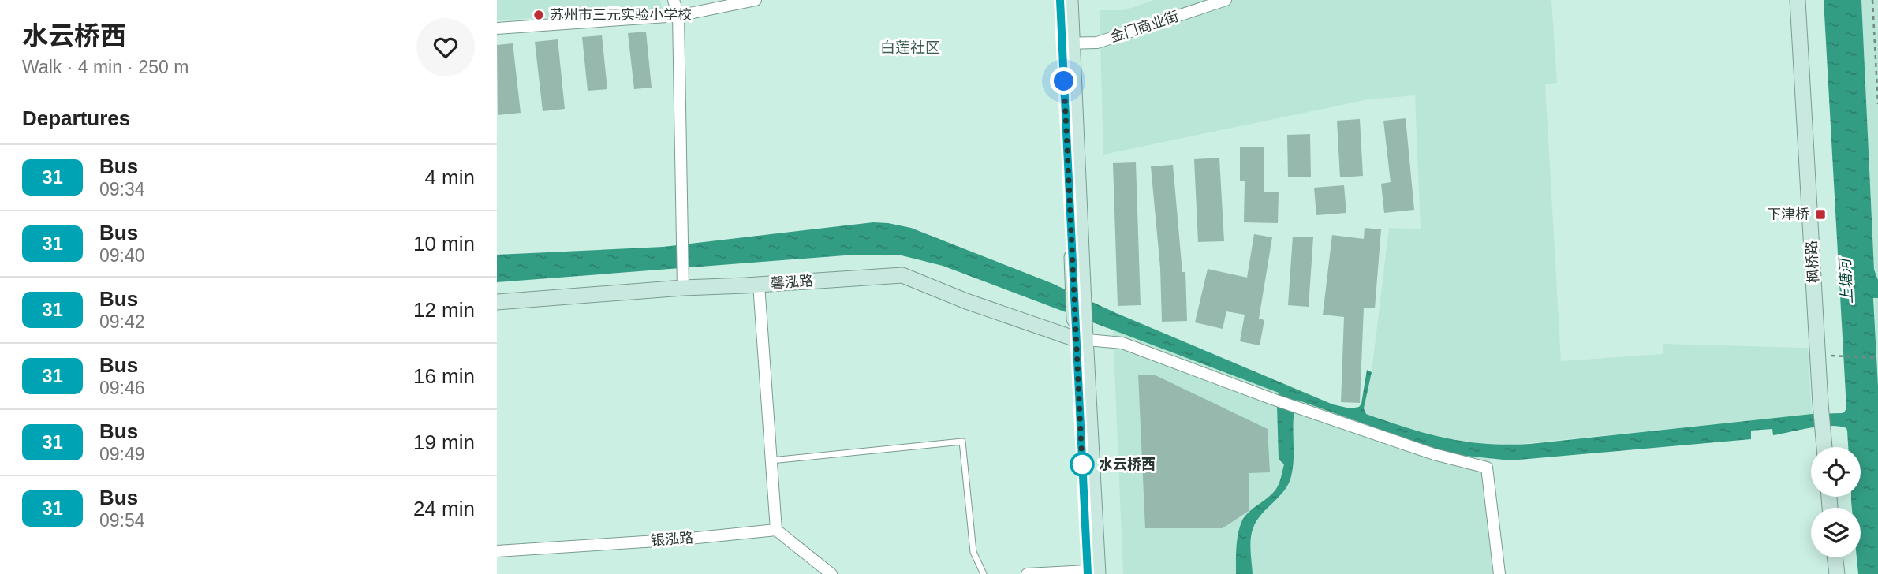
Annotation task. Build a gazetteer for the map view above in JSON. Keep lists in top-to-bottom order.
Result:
{
  "streets": {
    "main road": ["枫桥路", "馨泓路"],
    "street": ["金门商业街", "银泓路"]
  },
  "districts": ["白莲社区"],
  "water": ["上塘河"],
  "places": {
    "other": ["苏州市三元实验小学校", "水云桥西"],
    "transit": ["下津桥"]
  },
  "lines": ["bus line 31"],
  "page": {
    "heading": [
      ["水云桥西", "Walk · 4 min · 250 m"],
      "Departures"
    ],
    "list": [
      {
        "mark": "31",
        "name": "Bus",
        "note": "09:34",
        "value": "4 min"
      },
      {
        "mark": "31",
        "name": "Bus",
        "note": "09:40",
        "value": "10 min"
      },
      {
        "mark": "31",
        "name": "Bus",
        "note": "09:42",
        "value": "12 min"
      },
      {
        "mark": "31",
        "name": "Bus",
        "note": "09:46",
        "value": "16 min"
      },
      {
        "mark": "31",
        "name": "Bus",
        "note": "09:49",
        "value": "19 min"
      },
      {
        "mark": "31",
        "name": "Bus",
        "note": "09:54",
        "value": "24 min"
      }
    ]
  }
}
